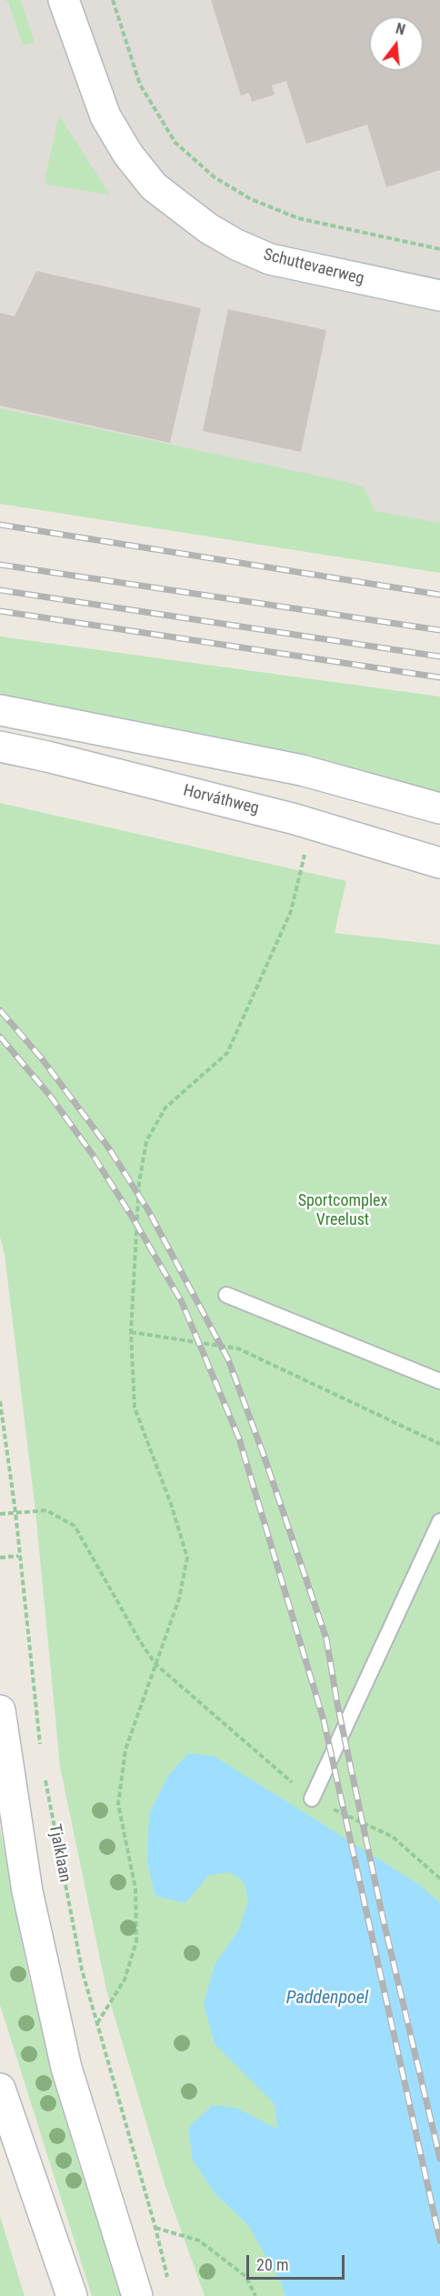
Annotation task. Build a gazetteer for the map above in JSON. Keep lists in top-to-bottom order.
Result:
{
  "streets": {
    "main road": ["Schuttevaerweg", "Horváthweg"],
    "path": ["Tjalklaan"]
  },
  "water": ["Paddenpoel"],
  "parks": ["Sportcomplex Vreelust"],
  "scale_bar": "20 m",
  "north": "top"
}
